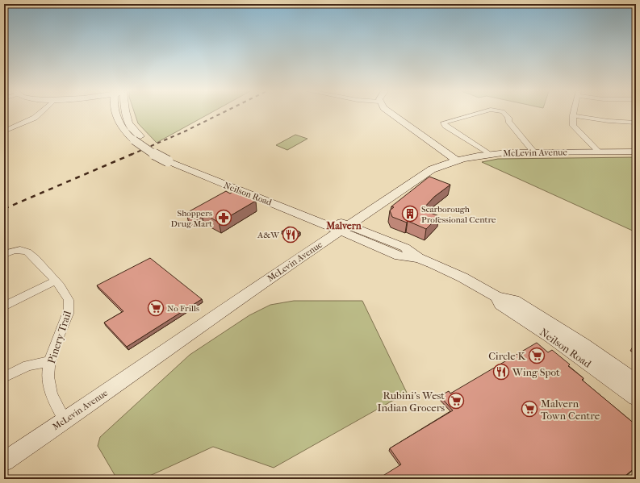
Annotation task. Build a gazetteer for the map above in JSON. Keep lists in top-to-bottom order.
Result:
{
  "streets": {
    "street": ["McLevin Avenue", "Neilson Road", "Pinery Trail"]
  },
  "crossings": [
    ["McLevin Avenue", "Neilson Road"],
    ["McLevin Avenue", "Pinery Trail"]
  ],
  "districts": ["Malvern"],
  "places": {
    "building": ["Scarborough Professional Centre"],
    "pharmacy": ["Shoppers Drug Mart"],
    "restaurant": ["A&W", "Wing Spot"],
    "supermarket": [
      "No Frills",
      "Circle K",
      "Rubini's West Indian Grocers",
      "Malvern Town Centre"
    ]
  }
}
